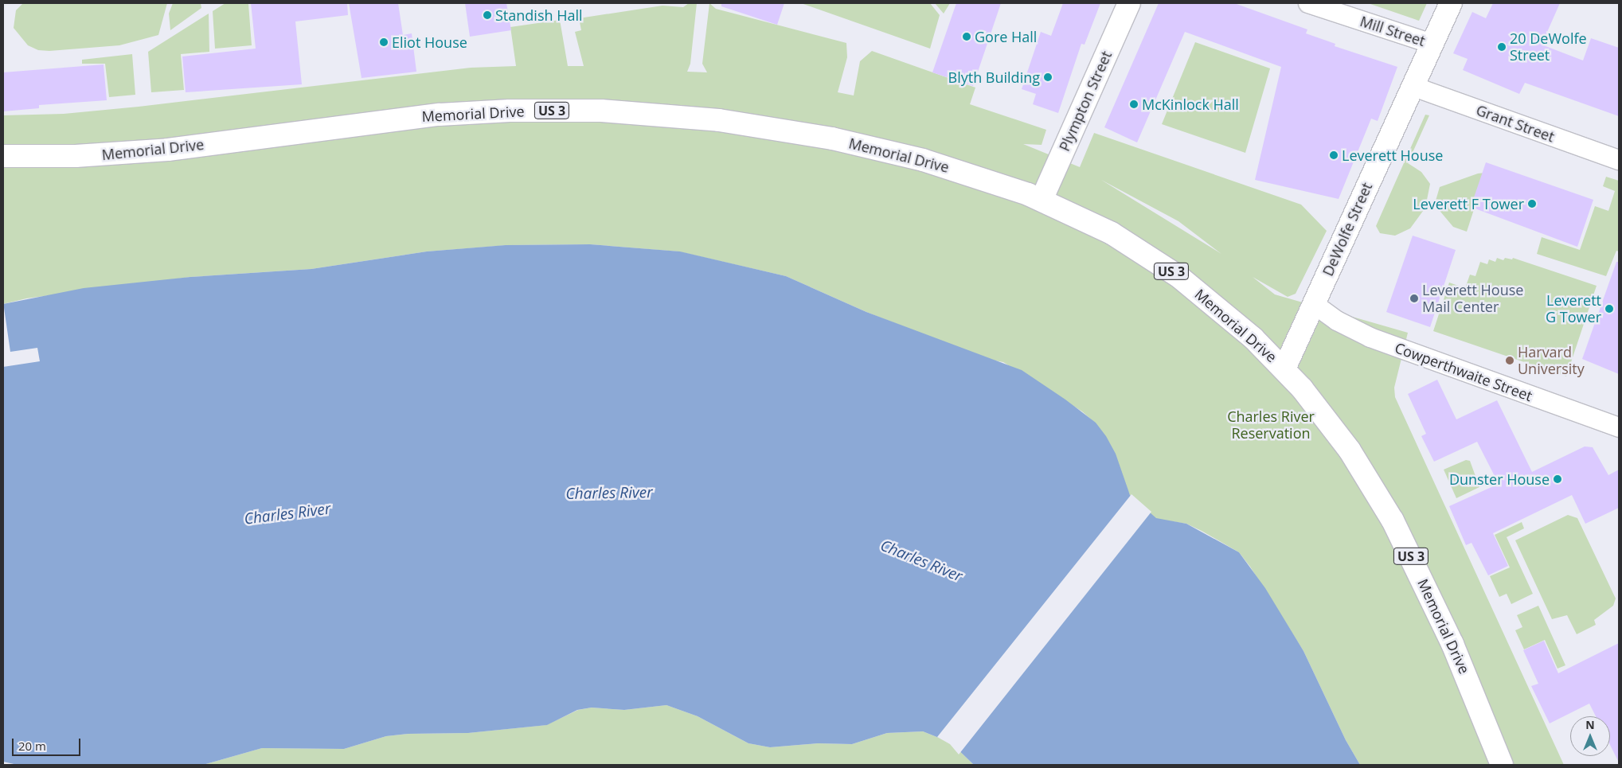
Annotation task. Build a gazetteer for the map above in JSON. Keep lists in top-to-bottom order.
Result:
{
  "streets": {
    "main road": [
      "Plympton Street",
      "US 3",
      "Memorial Drive",
      "DeWolfe Street"
    ],
    "street": ["Mill Street", "Grant Street", "Cowperthwaite Street"]
  },
  "crossings": [
    ["Mill Street", "DeWolfe Street"],
    ["Plympton Street", "Memorial Drive"],
    ["Memorial Drive", "DeWolfe Street"],
    ["Grant Street", "DeWolfe Street"],
    ["DeWolfe Street", "Cowperthwaite Street"]
  ],
  "water": ["Charles River"],
  "parks": ["Charles River Reservation"],
  "places": [
    "Standish Hall",
    "Gore Hall",
    "Eliot House",
    "20 DeWolfe Street",
    "Blyth Building",
    "McKinlock Hall",
    "Leverett House",
    "Leverett F Tower",
    "Leverett House Mail Center",
    "Leverett G Tower",
    "Harvard University",
    "Dunster House"
  ],
  "scale_bar": "20 m",
  "north": "top"
}
